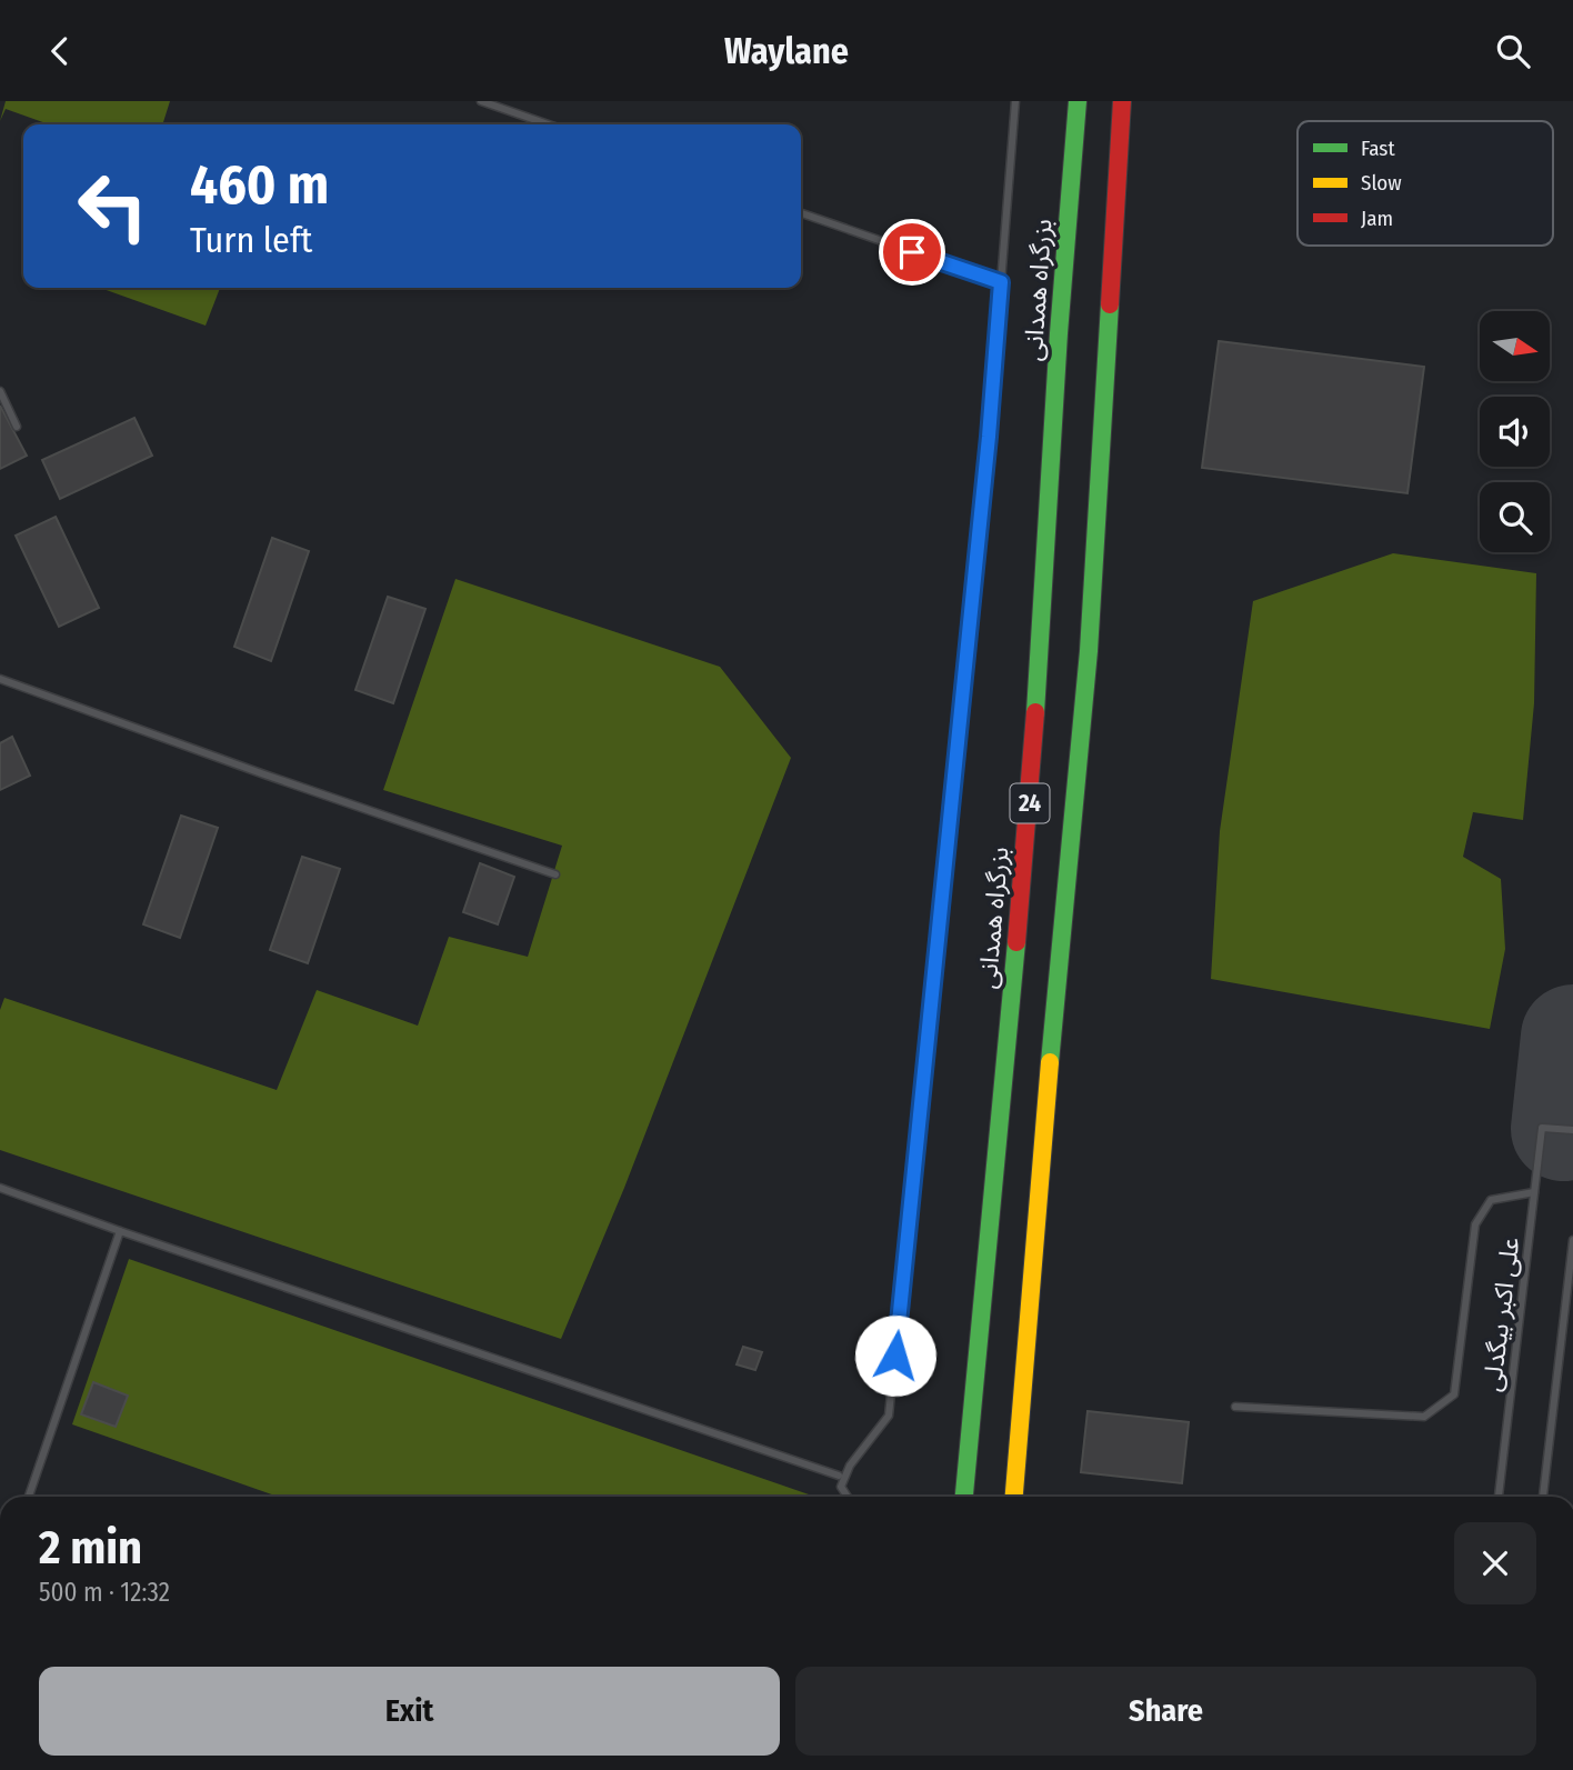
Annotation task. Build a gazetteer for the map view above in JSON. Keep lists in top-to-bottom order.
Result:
{
  "streets": {
    "highway": ["بزرگراه همدانی", "24"],
    "lane": ["علی اکبر بیگدلی"]
  },
  "legend": ["Fast", "Slow", "Jam"],
  "north": "right",
  "page": {
    "header": "Waylane",
    "turn": ["460 m", "Turn left"],
    "heading": ["2 min", "500 m · 12:32"],
    "buttons": ["Exit", "Share"]
  }
}
